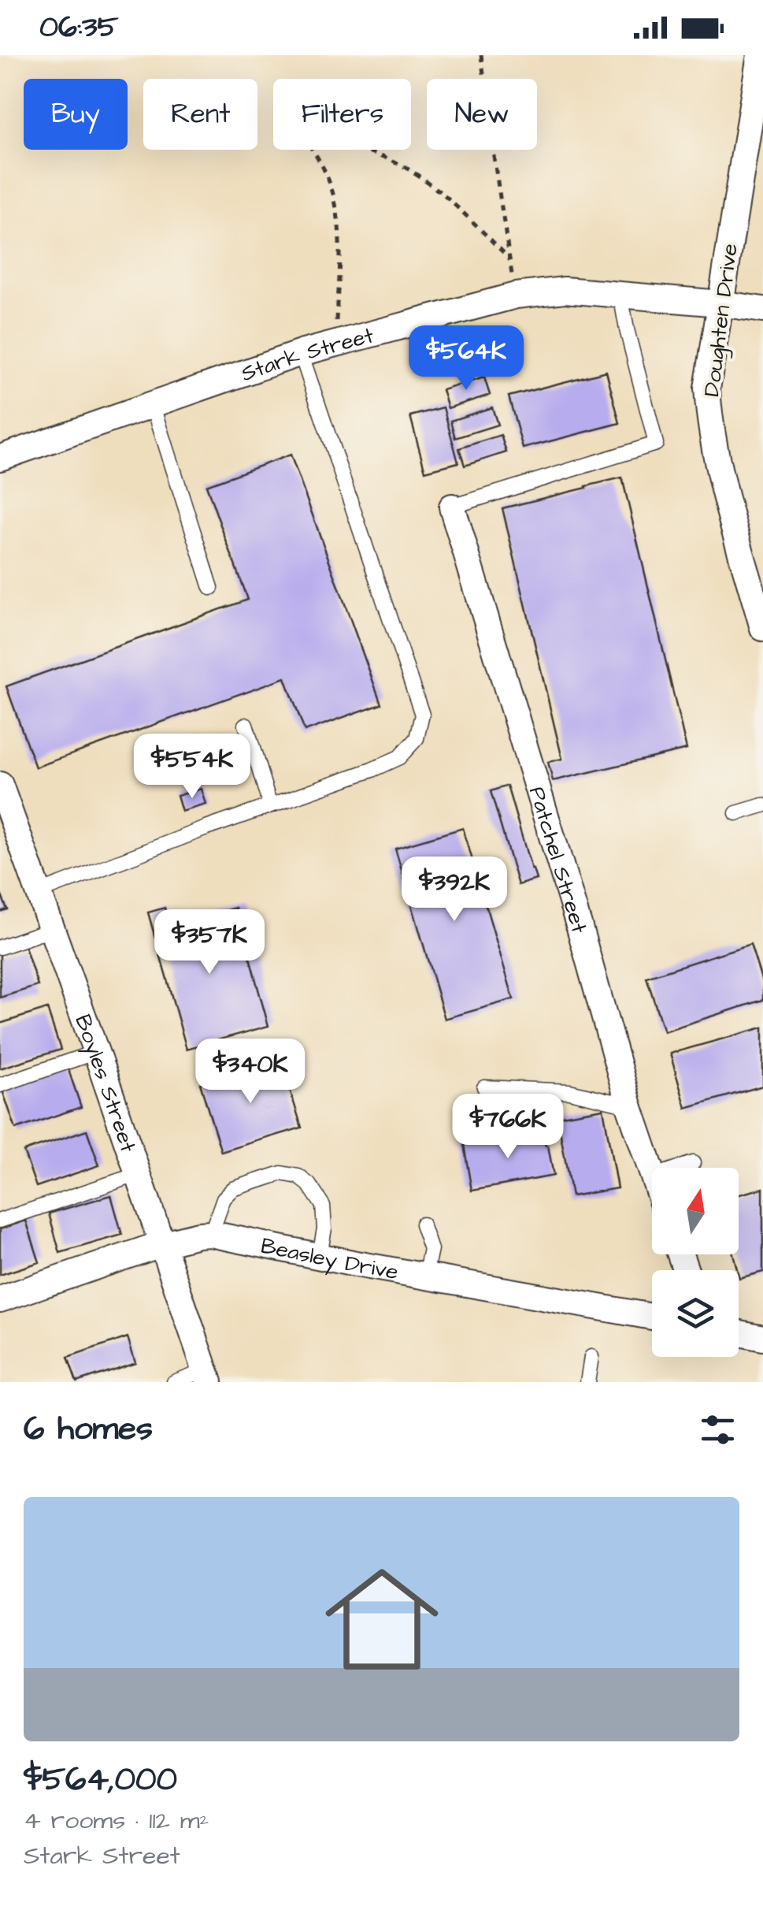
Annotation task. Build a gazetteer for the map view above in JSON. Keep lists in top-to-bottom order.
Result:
{
  "streets": {
    "street": [
      "Doughten Drive",
      "Stark Street",
      "Patchel Street",
      "Boyles Street",
      "Beasley Drive"
    ]
  },
  "crossings": [
    ["Doughten Drive", "Stark Street"],
    ["Boyles Street", "Beasley Drive"]
  ],
  "north": "top",
  "page": {
    "status": "06:35",
    "chip": [
      "Buy",
      "Rent",
      "Filters",
      "New"
    ],
    "price": [
      "$564K",
      "$554K",
      "$392K",
      "$357K",
      "$340K",
      "$766K"
    ],
    "heading": "6 homes",
    "list": [
      {
        "name": "$564,000",
        "note": "4 rooms · 112 m² · Stark Street"
      }
    ]
  }
}
